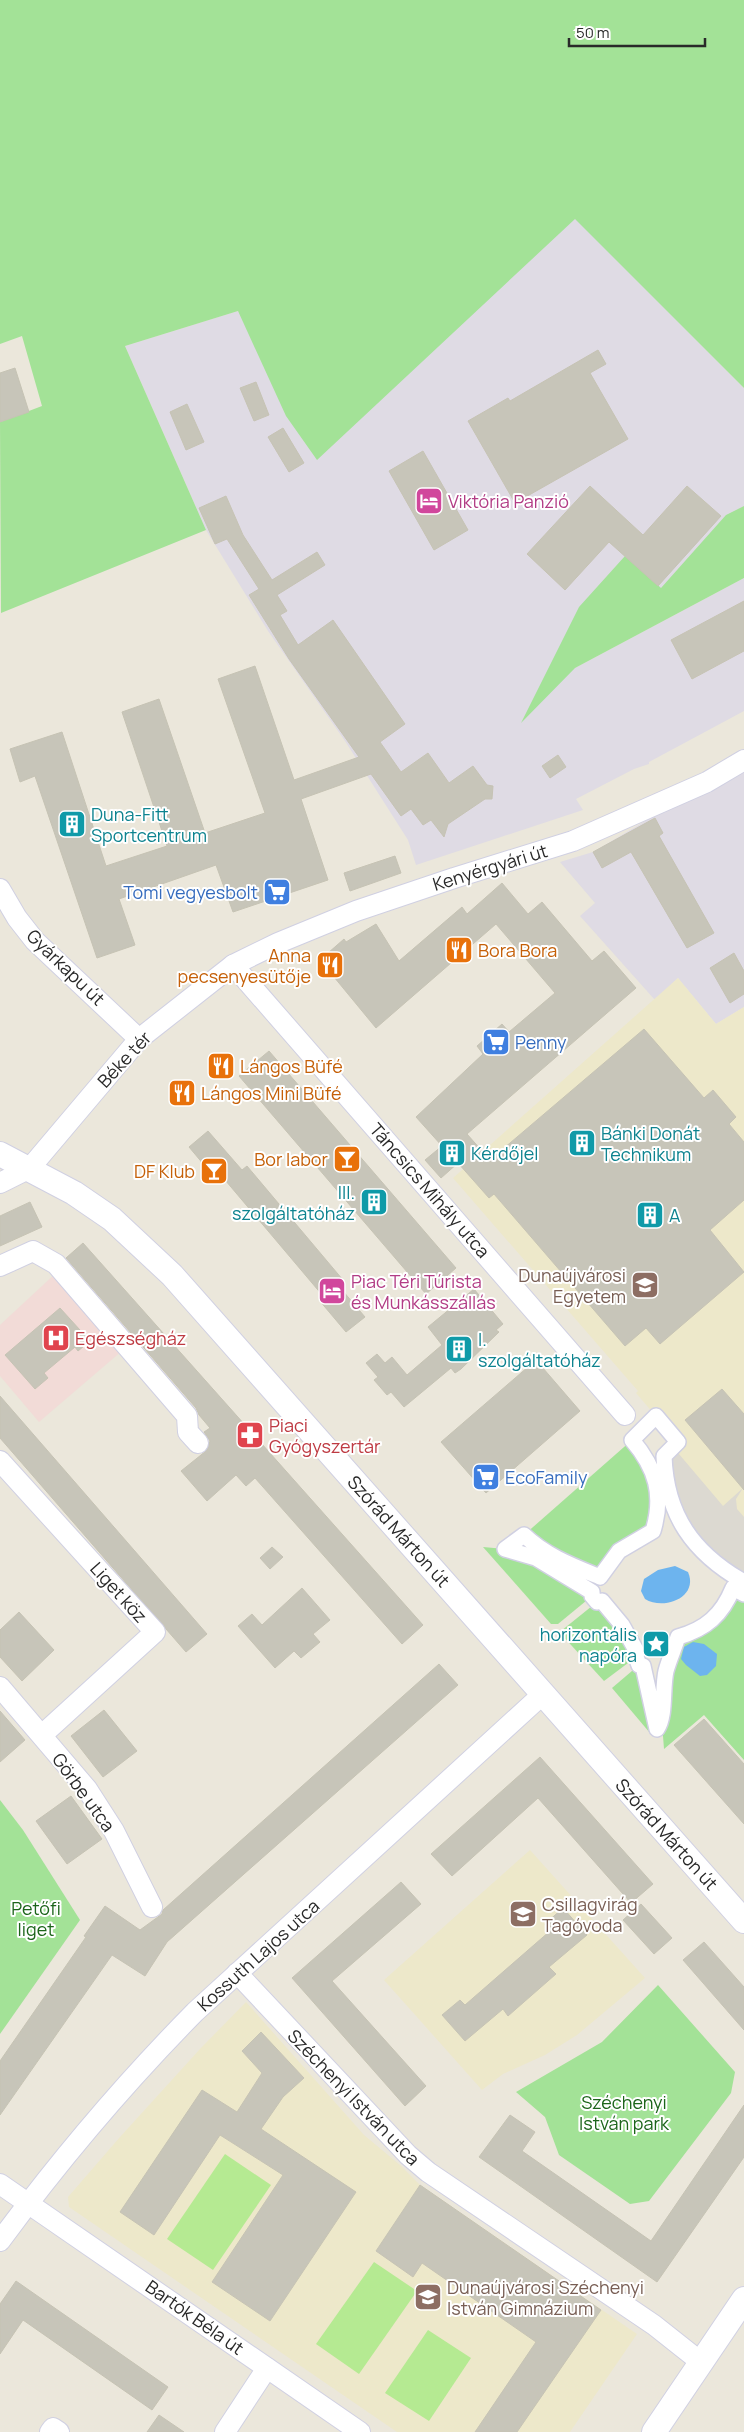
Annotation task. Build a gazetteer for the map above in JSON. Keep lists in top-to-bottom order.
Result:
{
  "streets": {
    "street": [
      "Kenyérgyári út",
      "Gyárkapu út",
      "Béke tér",
      "Táncsics Mihály utca",
      "Szórád Márton út",
      "Liget köz",
      "Görbe utca",
      "Kossuth Lajos utca",
      "Széchenyi István utca",
      "Bartók Béla út"
    ]
  },
  "crossings": [
    ["Kenyérgyári út", "Béke tér"],
    ["Kenyérgyári út", "Táncsics Mihály utca"],
    ["Gyárkapu út", "Béke tér"],
    ["Béke tér", "Táncsics Mihály utca"],
    ["Béke tér", "Szórád Márton út"],
    ["Szórád Márton út", "Kossuth Lajos utca"],
    ["Liget köz", "Görbe utca"],
    ["Kossuth Lajos utca", "Széchenyi István utca"],
    ["Kossuth Lajos utca", "Bartók Béla út"]
  ],
  "parks": ["Petőfi liget", "Széchenyi István park"],
  "places": {
    "hotel": ["Viktória Panzió", "Piac Téri Túrista és Munkásszállás"],
    "building": [
      "Duna-Fitt Sportcentrum",
      "Bánki Donát Technikum",
      "Kérdőjel",
      "III. szolgáltatóház",
      "A",
      "I. szolgáltatóház"
    ],
    "supermarket": ["Tomi vegyesbolt", "Penny", "EcoFamily"],
    "restaurant": [
      "Bora Bora",
      "Anna pecsenyesütője",
      "Lángos Büfé",
      "Lángos Mini Büfé"
    ],
    "bar": ["Bor labor", "DF Klub"],
    "school or university": ["Dunaújvárosi Egyetem", "Csillagvirág Tagóvoda", "Dunaújvárosi Széchenyi István Gimnázium"],
    "hospital": ["Egészségház"],
    "pharmacy": ["Piaci Gyógyszertár"],
    "place": ["horizontális napóra"]
  },
  "scale_bar": "50 m"
}
